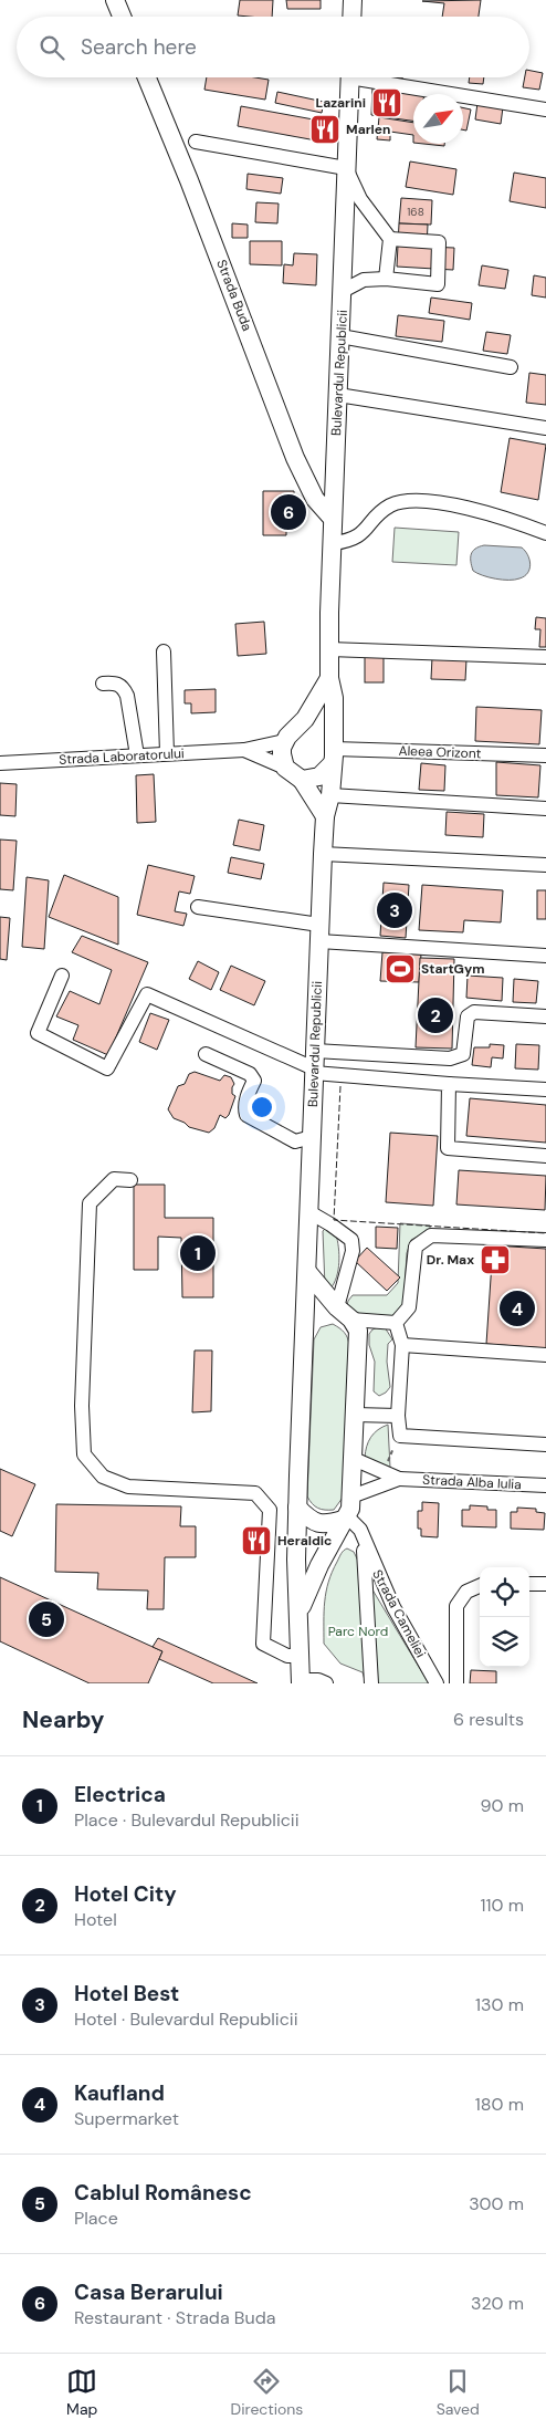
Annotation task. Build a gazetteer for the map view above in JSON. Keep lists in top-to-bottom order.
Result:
{
  "streets": {
    "main road": ["Strada Buda", "Bulevardul Republicii"],
    "street": [
      "Aleea Orizont",
      "Strada Laboratorului",
      "Strada Alba Iulia",
      "Strada Cameliei"
    ]
  },
  "crossings": [
    ["Strada Buda", "Bulevardul Republicii"],
    ["Bulevardul Republicii", "Aleea Orizont"],
    ["Bulevardul Republicii", "Strada Laboratorului"],
    ["Bulevardul Republicii", "Strada Alba Iulia"],
    ["Bulevardul Republicii", "Strada Cameliei"],
    ["Aleea Orizont", "Strada Laboratorului"]
  ],
  "parks": ["Parc Nord"],
  "places": {
    "restaurant": ["Lazarini", "Marlen", "Heraldic"],
    "sports": ["StartGym"],
    "pharmacy": ["Dr. Max"]
  },
  "house_numbers": ["168"],
  "north": "top right",
  "page": {
    "search": "Search here",
    "pins": [
      "6",
      "3",
      "2",
      "1",
      "4",
      "5"
    ],
    "heading": ["Nearby", "6 results"],
    "list": [
      {
        "mark": "1",
        "name": "Electrica",
        "note": "Place · Bulevardul Republicii",
        "value": "90 m"
      },
      {
        "mark": "2",
        "name": "Hotel City",
        "note": "Hotel",
        "value": "110 m"
      },
      {
        "mark": "3",
        "name": "Hotel Best",
        "note": "Hotel · Bulevardul Republicii",
        "value": "130 m"
      },
      {
        "mark": "4",
        "name": "Kaufland",
        "note": "Supermarket",
        "value": "180 m"
      },
      {
        "mark": "5",
        "name": "Cablul Românesc",
        "note": "Place",
        "value": "300 m"
      },
      {
        "mark": "6",
        "name": "Casa Berarului",
        "note": "Restaurant · Strada Buda",
        "value": "320 m"
      }
    ],
    "nav": ["Map", "Directions", "Saved"]
  }
}
